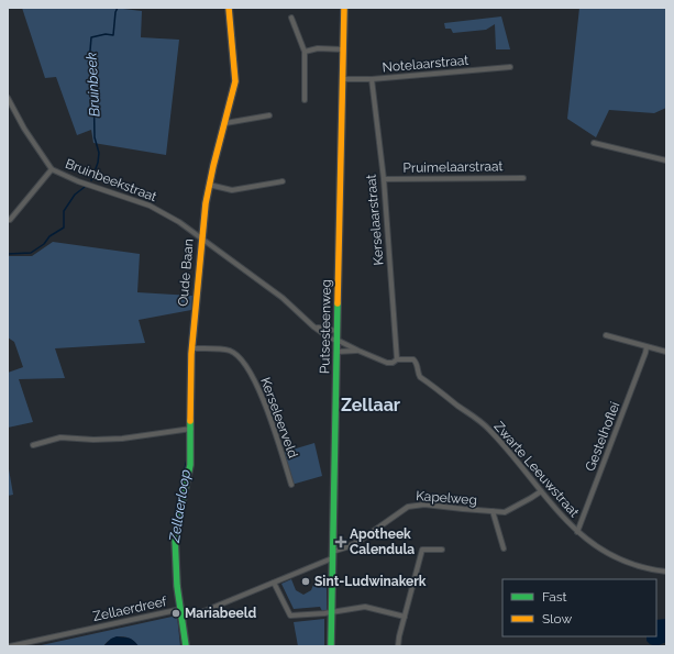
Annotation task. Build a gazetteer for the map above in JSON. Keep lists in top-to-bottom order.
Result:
{
  "streets": {
    "street": [
      "Notelaarstraat",
      "Pruimelaarstraat",
      "Bruinbeekstraat",
      "Kerselaarstraat",
      "Oude Baan",
      "Putsesteenweg",
      "Kerseleerveld",
      "Gestelhoflei",
      "Zwarte Leeuwstraat",
      "Kapelweg",
      "Zellaerdreef"
    ]
  },
  "crossings": [
    ["Notelaarstraat", "Kerselaarstraat"],
    ["Notelaarstraat", "Putsesteenweg"],
    ["Pruimelaarstraat", "Kerselaarstraat"],
    ["Bruinbeekstraat", "Oude Baan"],
    ["Bruinbeekstraat", "Putsesteenweg"],
    ["Bruinbeekstraat", "Zwarte Leeuwstraat"],
    ["Kerselaarstraat", "Zwarte Leeuwstraat"],
    ["Oude Baan", "Kerseleerveld"],
    ["Oude Baan", "Zellaerdreef"],
    ["Putsesteenweg", "Zwarte Leeuwstraat"],
    ["Putsesteenweg", "Kapelweg"],
    ["Putsesteenweg", "Zellaerdreef"],
    ["Gestelhoflei", "Zwarte Leeuwstraat"],
    ["Zwarte Leeuwstraat", "Kapelweg"],
    ["Kapelweg", "Zellaerdreef"]
  ],
  "districts": ["Zellaar"],
  "water": ["Bruinbeek", "Zellaerloop"],
  "places": {
    "health": ["Apotheek Calendula"],
    "other": ["Sint-Ludwinakerk", "Mariabeeld"]
  },
  "legend": ["Fast", "Slow"]
}
